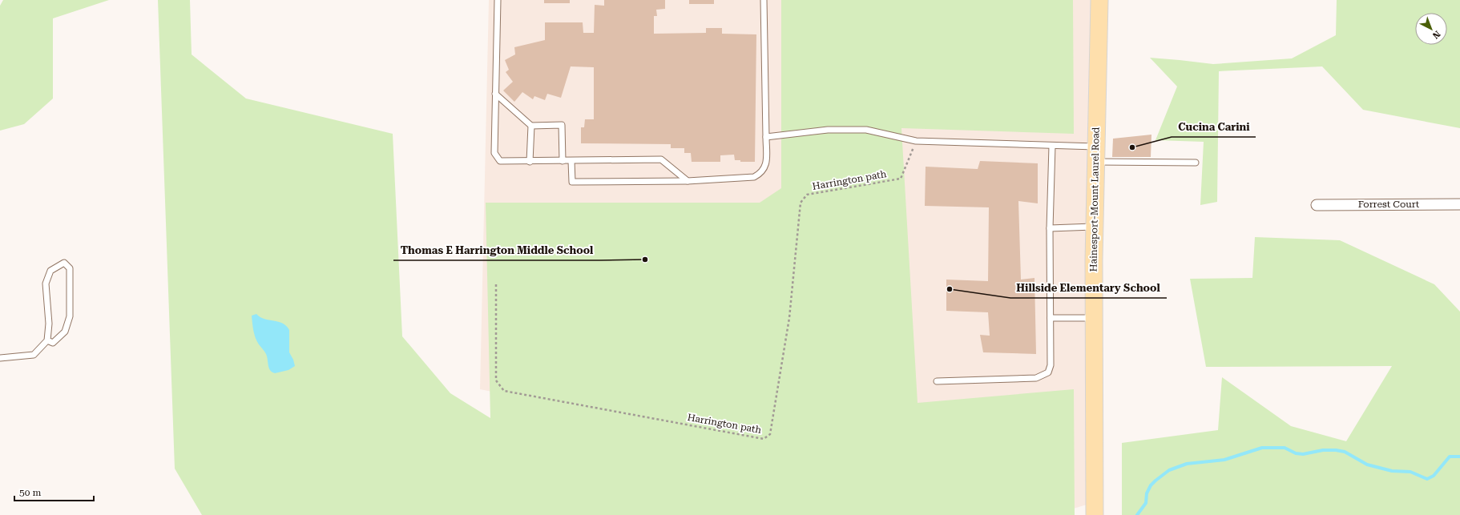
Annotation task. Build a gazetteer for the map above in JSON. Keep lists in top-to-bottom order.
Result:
{
  "streets": {
    "main road": ["Hainesport-Mount Laurel Road"],
    "street": ["Forrest Court"],
    "path": ["Harrington path"]
  },
  "places": ["Cucina Carini", "Thomas E Harrington Middle School", "Hillside Elementary School"],
  "scale_bar": "50 m",
  "north": "bottom right"
}
